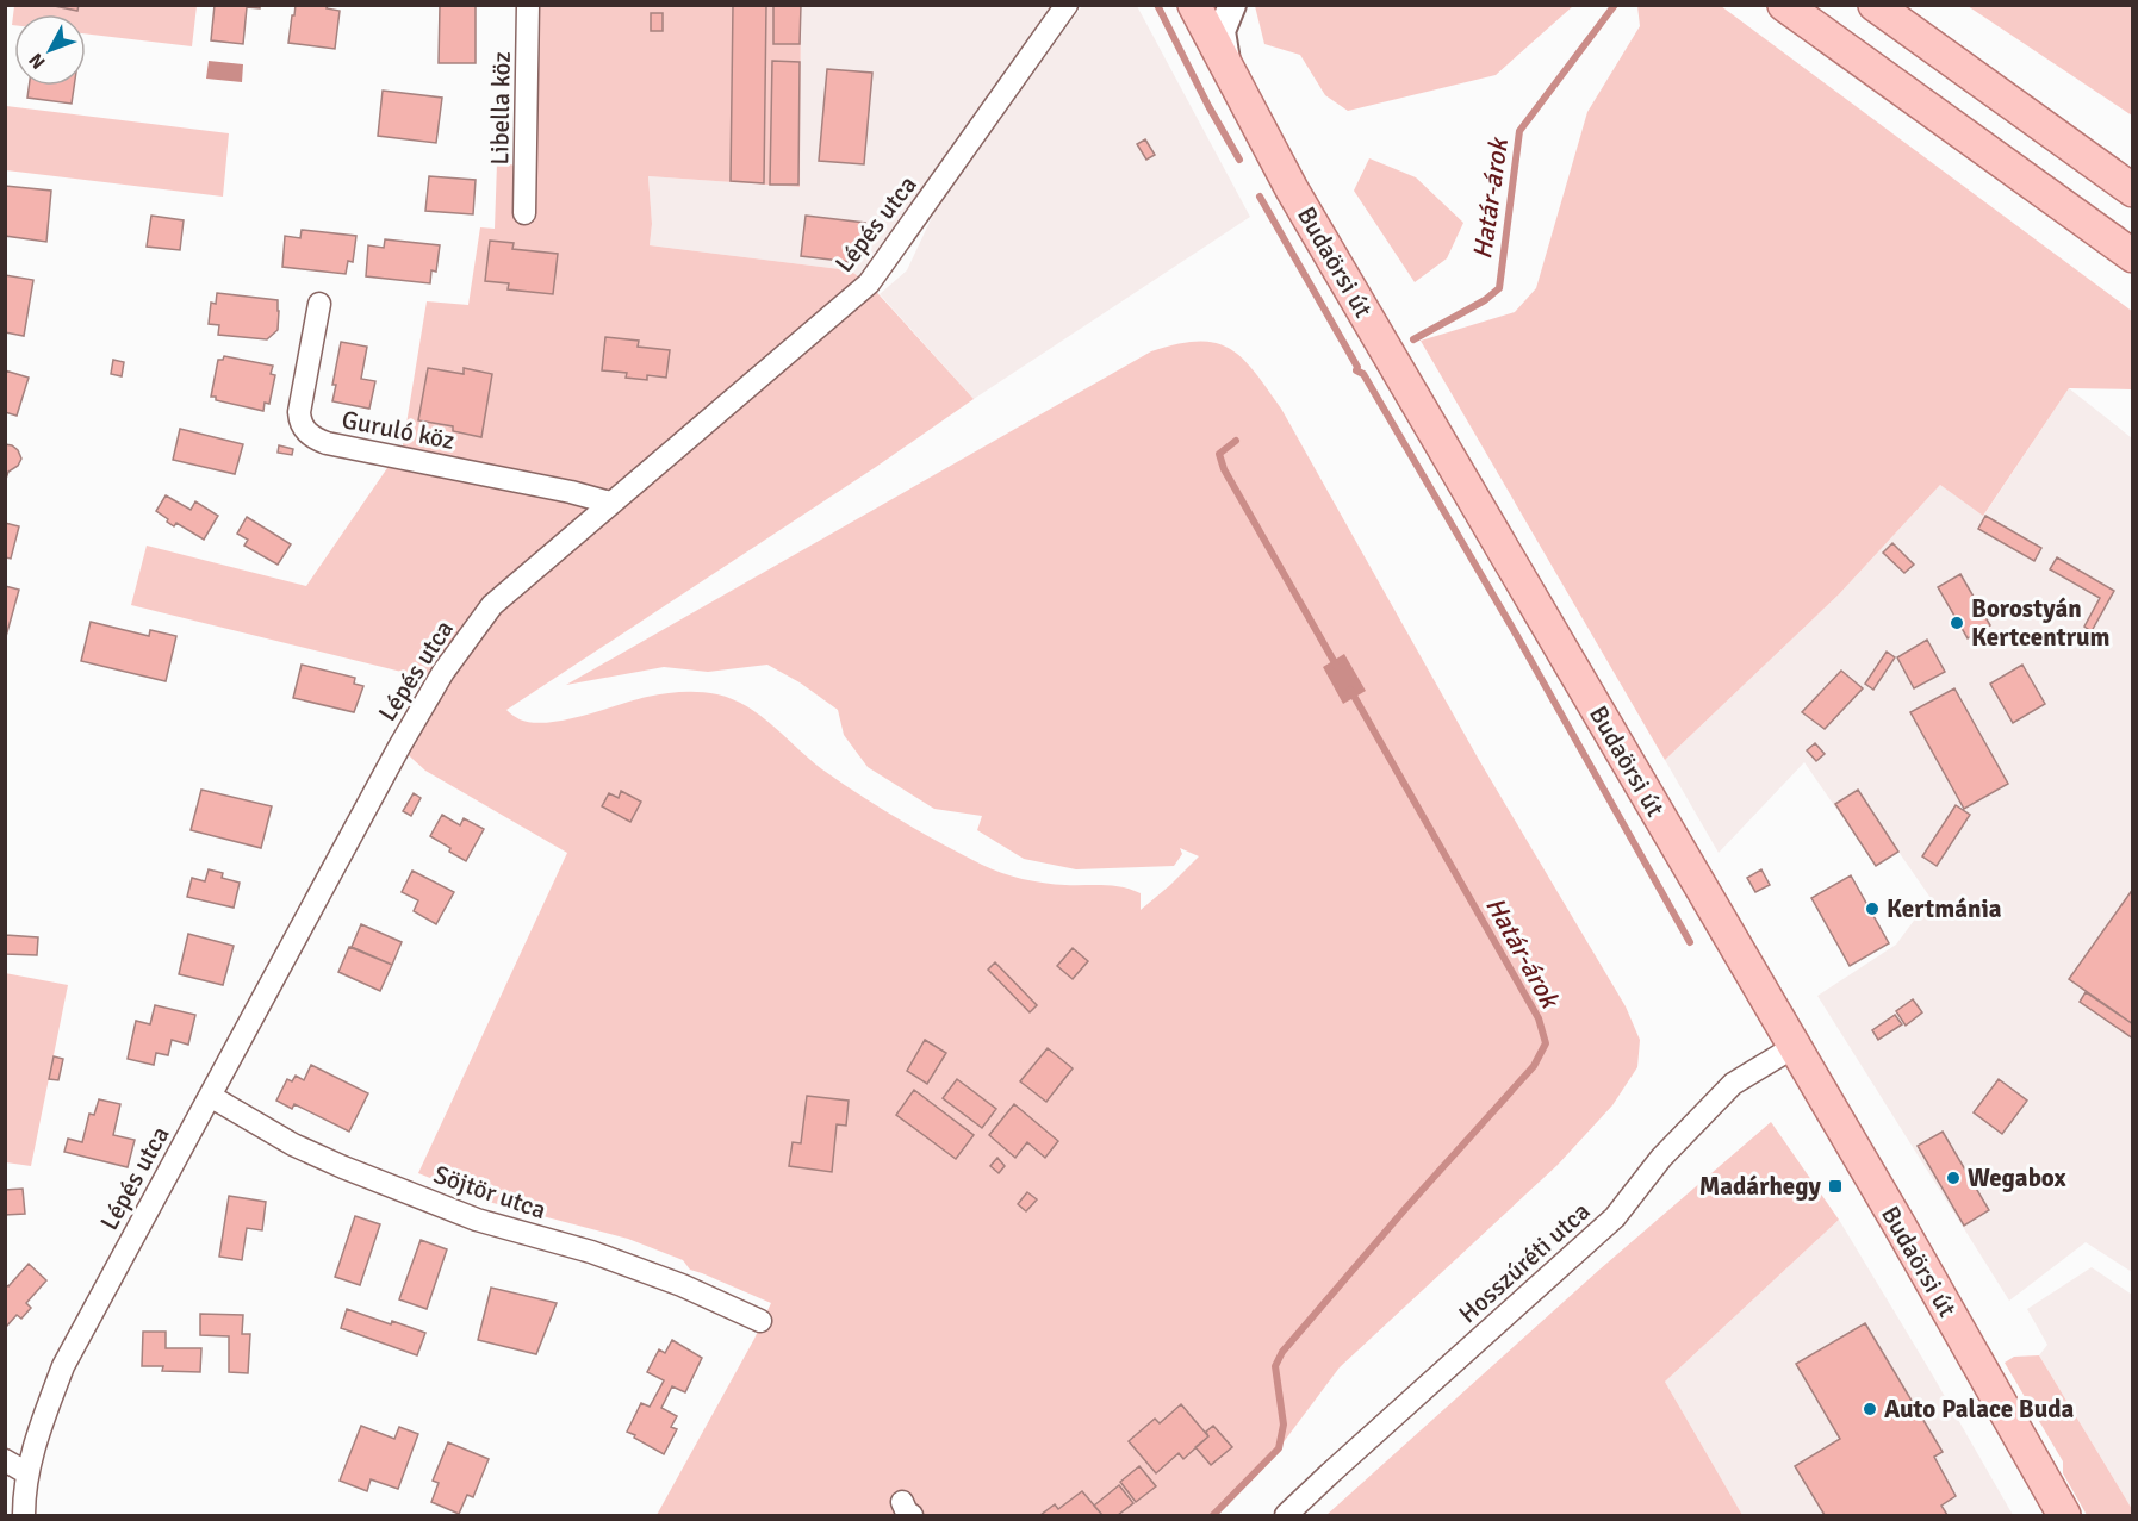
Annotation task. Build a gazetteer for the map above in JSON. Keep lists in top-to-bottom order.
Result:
{
  "streets": {
    "main road": ["Budaörsi út"],
    "street": [
      "Libella köz",
      "Lépés utca",
      "Guruló köz",
      "Söjtör utca",
      "Hosszúréti utca"
    ]
  },
  "crossings": [
    ["Lépés utca", "Guruló köz"],
    ["Lépés utca", "Söjtör utca"],
    ["Budaörsi út", "Hosszúréti utca"]
  ],
  "water": ["Határ-árok"],
  "places": {
    "other": [
      "Borostyán Kertcentrum",
      "Kertmánia",
      "Wegabox",
      "Auto Palace Buda"
    ],
    "transit": ["Madárhegy"]
  },
  "north": "bottom left"
}
